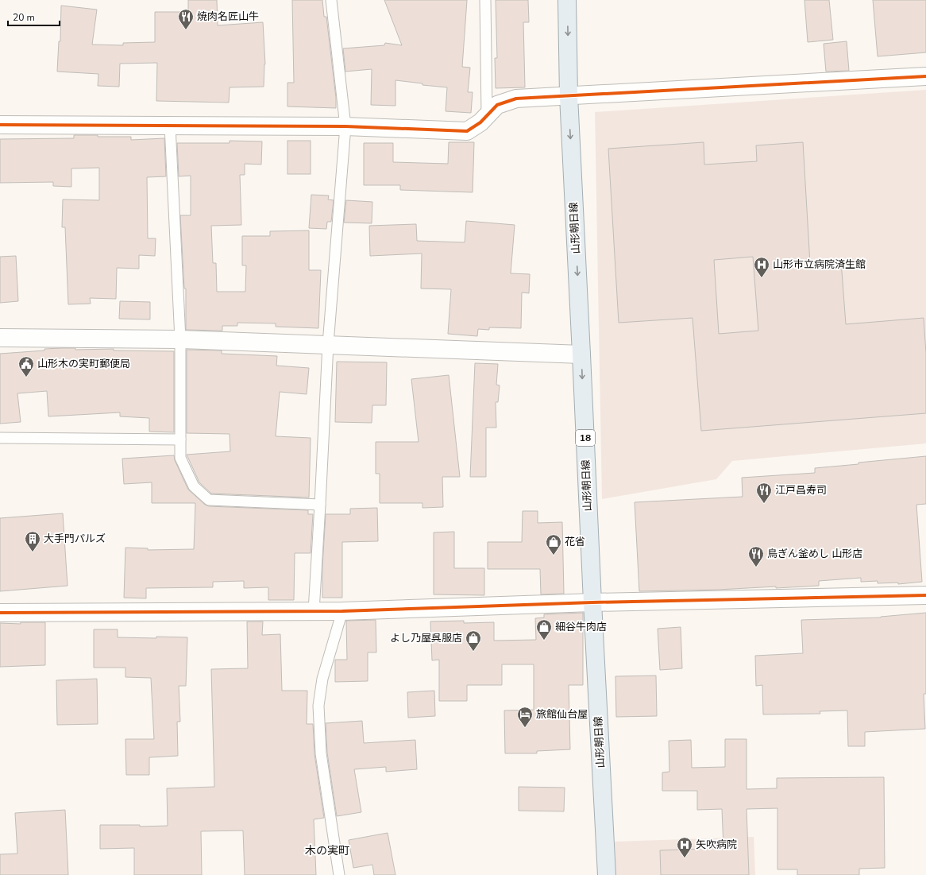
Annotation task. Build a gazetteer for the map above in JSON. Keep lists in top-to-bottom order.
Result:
{
  "streets": {
    "main road": ["山形朝日線", "18"]
  },
  "one_way": ["山形朝日線"],
  "districts": ["木の実町"],
  "places": {
    "restaurant": ["焼肉名匠山牛", "江戸昌寿司", "鳥ぎん釜めし 山形店"],
    "hospital": ["山形市立病院済生館", "矢吹病院"],
    "public building": ["山形木の実町郵便局"],
    "building": ["大手門パルズ"],
    "shop": ["花省", "細谷牛肉店", "よし乃屋呉服店"],
    "hotel": ["旅館仙台屋"]
  },
  "scale_bar": "20 m"
}
